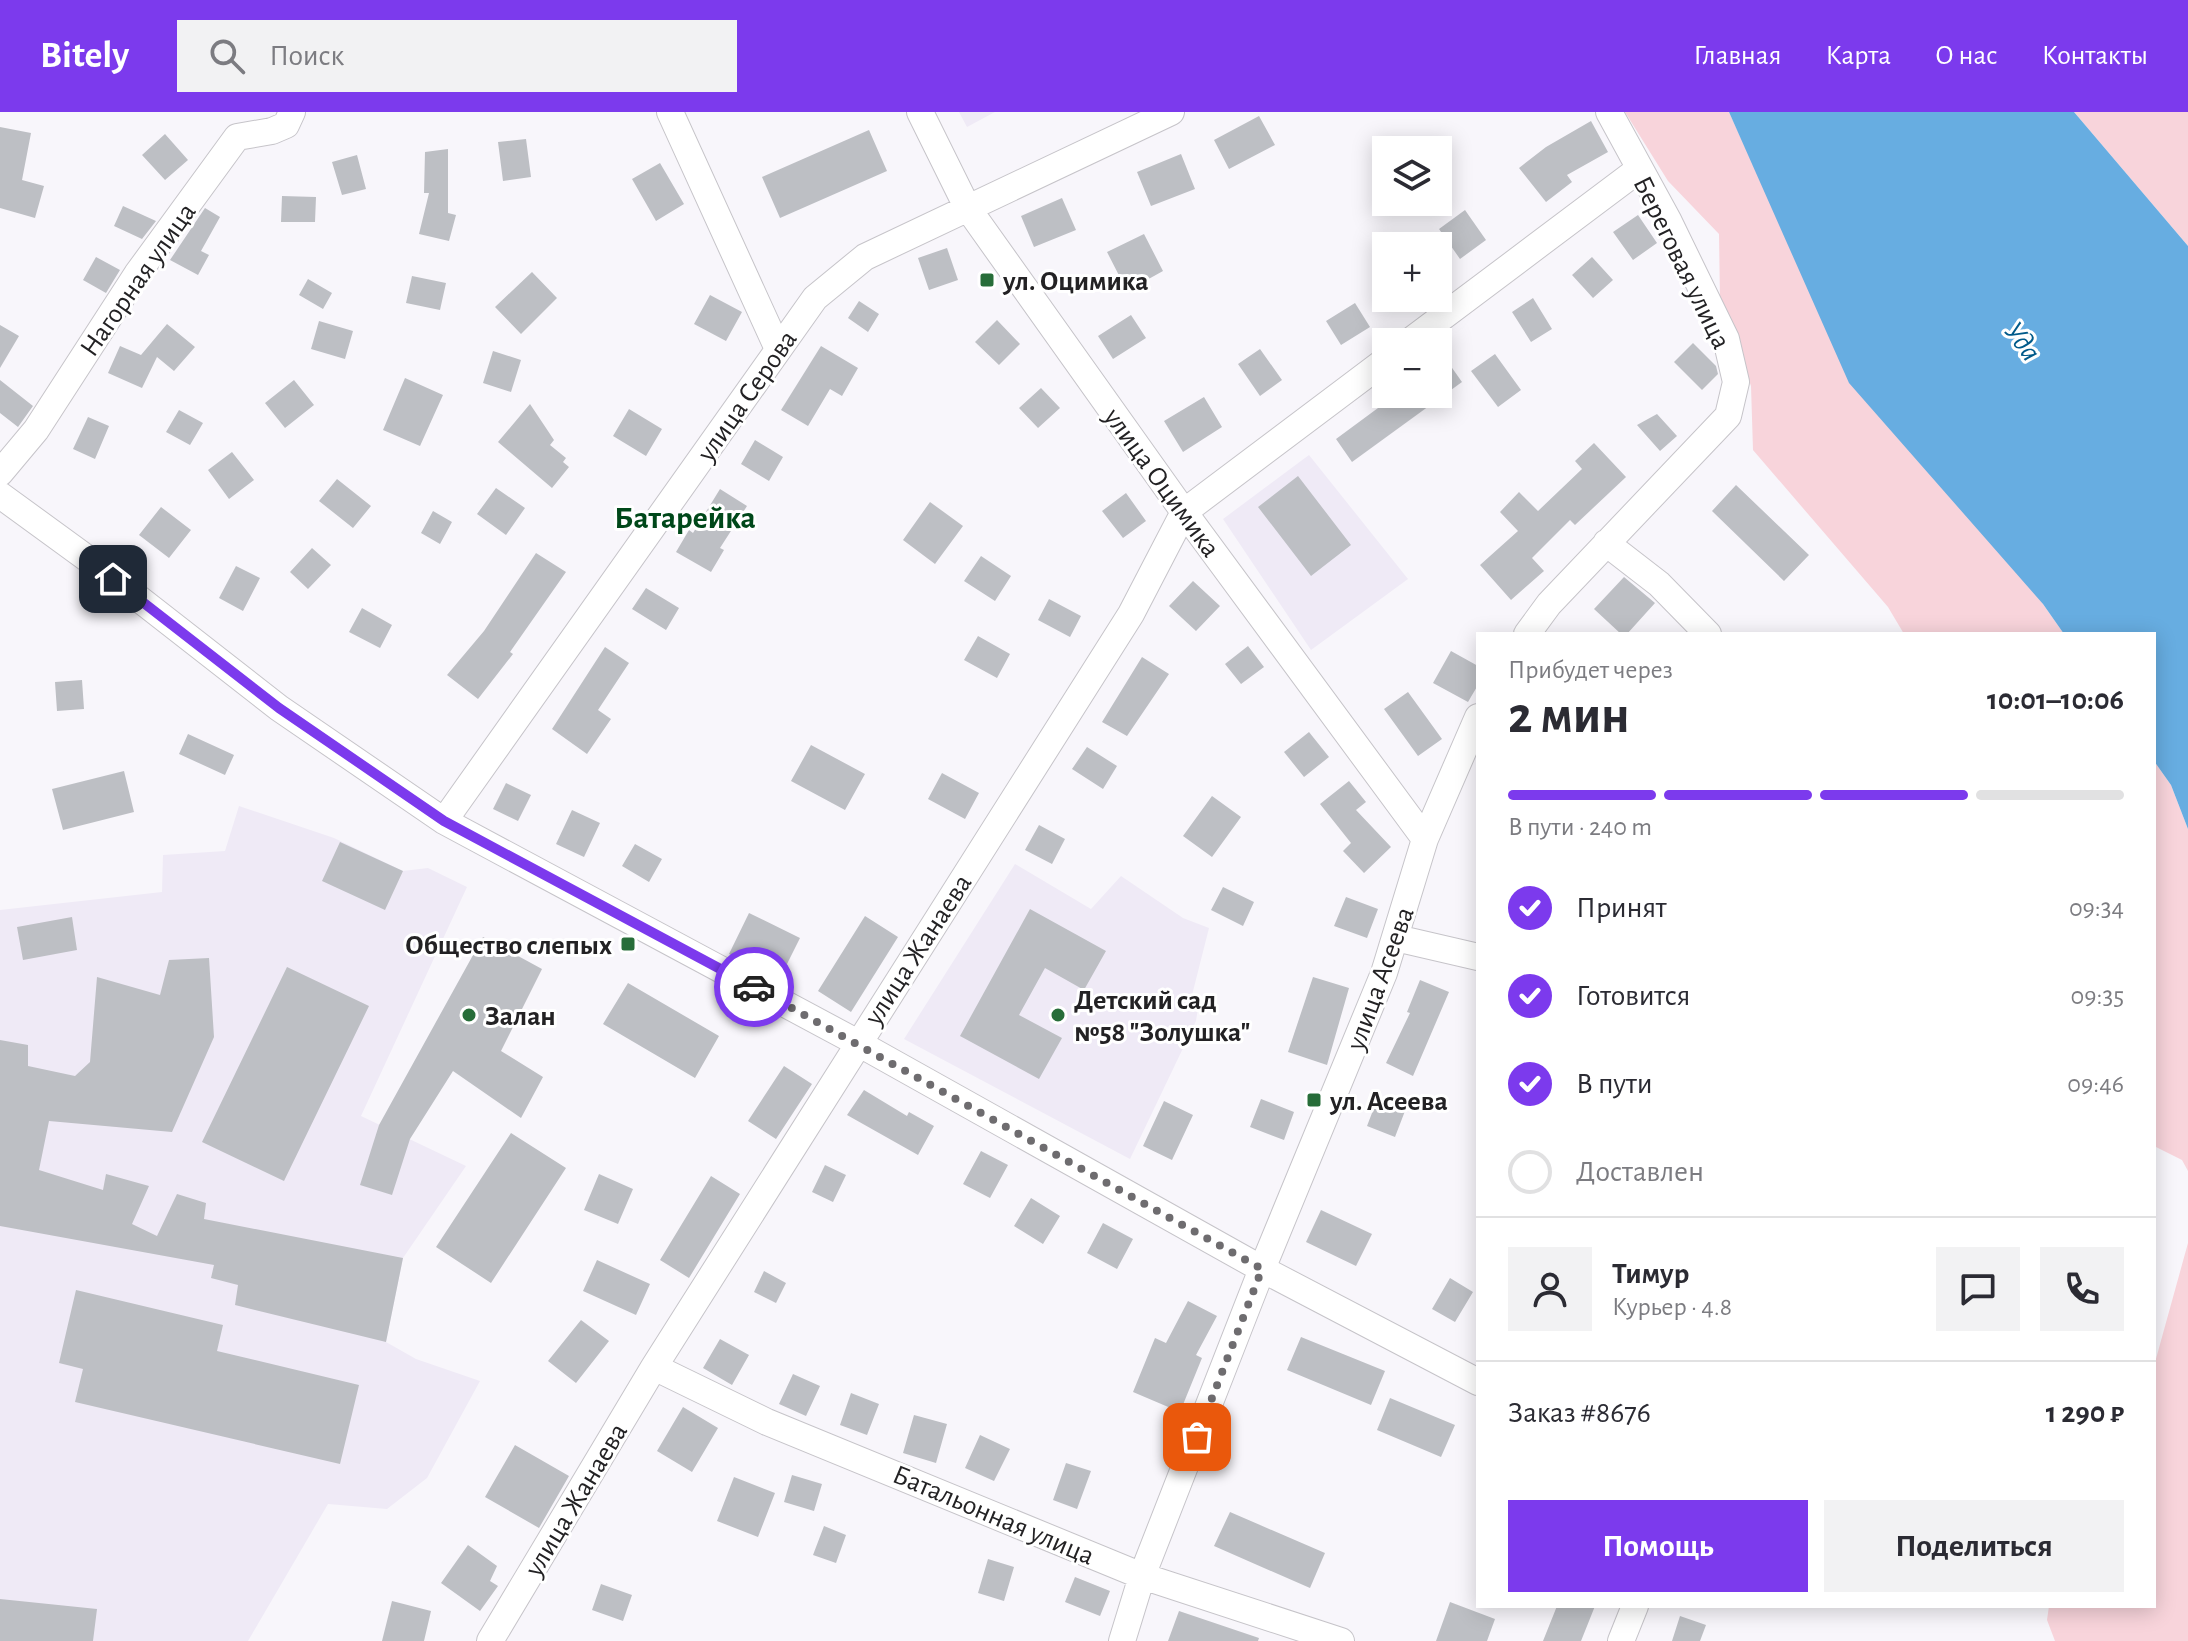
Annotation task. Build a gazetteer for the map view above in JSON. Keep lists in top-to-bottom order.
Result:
{
  "streets": {
    "street": [
      "Береговая улица",
      "Нагорная улица",
      "улица Серова",
      "улица Оцимика",
      "улица Жанаева",
      "улица Асеева",
      "Батальонная улица"
    ]
  },
  "crossings": [
    ["улица Серова", "улица Оцимика"],
    ["улица Оцимика", "улица Жанаева"],
    ["улица Оцимика", "улица Асеева"],
    ["улица Жанаева", "Батальонная улица"],
    ["улица Асеева", "Батальонная улица"]
  ],
  "districts": ["Батарейка"],
  "water": ["Уда"],
  "places": {
    "transit": ["ул. Оцимика", "Общество слепых", "ул. Асеева"],
    "other": ["Залан", "Детский сад №58 \"Золушка\""]
  },
  "page": {
    "header": "Bitely",
    "search": "Поиск",
    "nav": [
      "Главная",
      "Карта",
      "О нас",
      "Контакты"
    ],
    "map_buttons": ["+", "−"],
    "heading": ["2 мин", "Прибудет через", "10:01–10:06"],
    "panel": [
      "Тимур",
      "Курьер · 4.8",
      "Заказ #8676",
      "1 290 ₽"
    ],
    "bar": "В пути · 240 m",
    "list": [
      ["Принят", "09:34"],
      ["Готовится", "09:35"],
      ["В пути", "09:46"],
      "Доставлен"
    ],
    "buttons": ["Помощь", "Поделиться"]
  }
}
